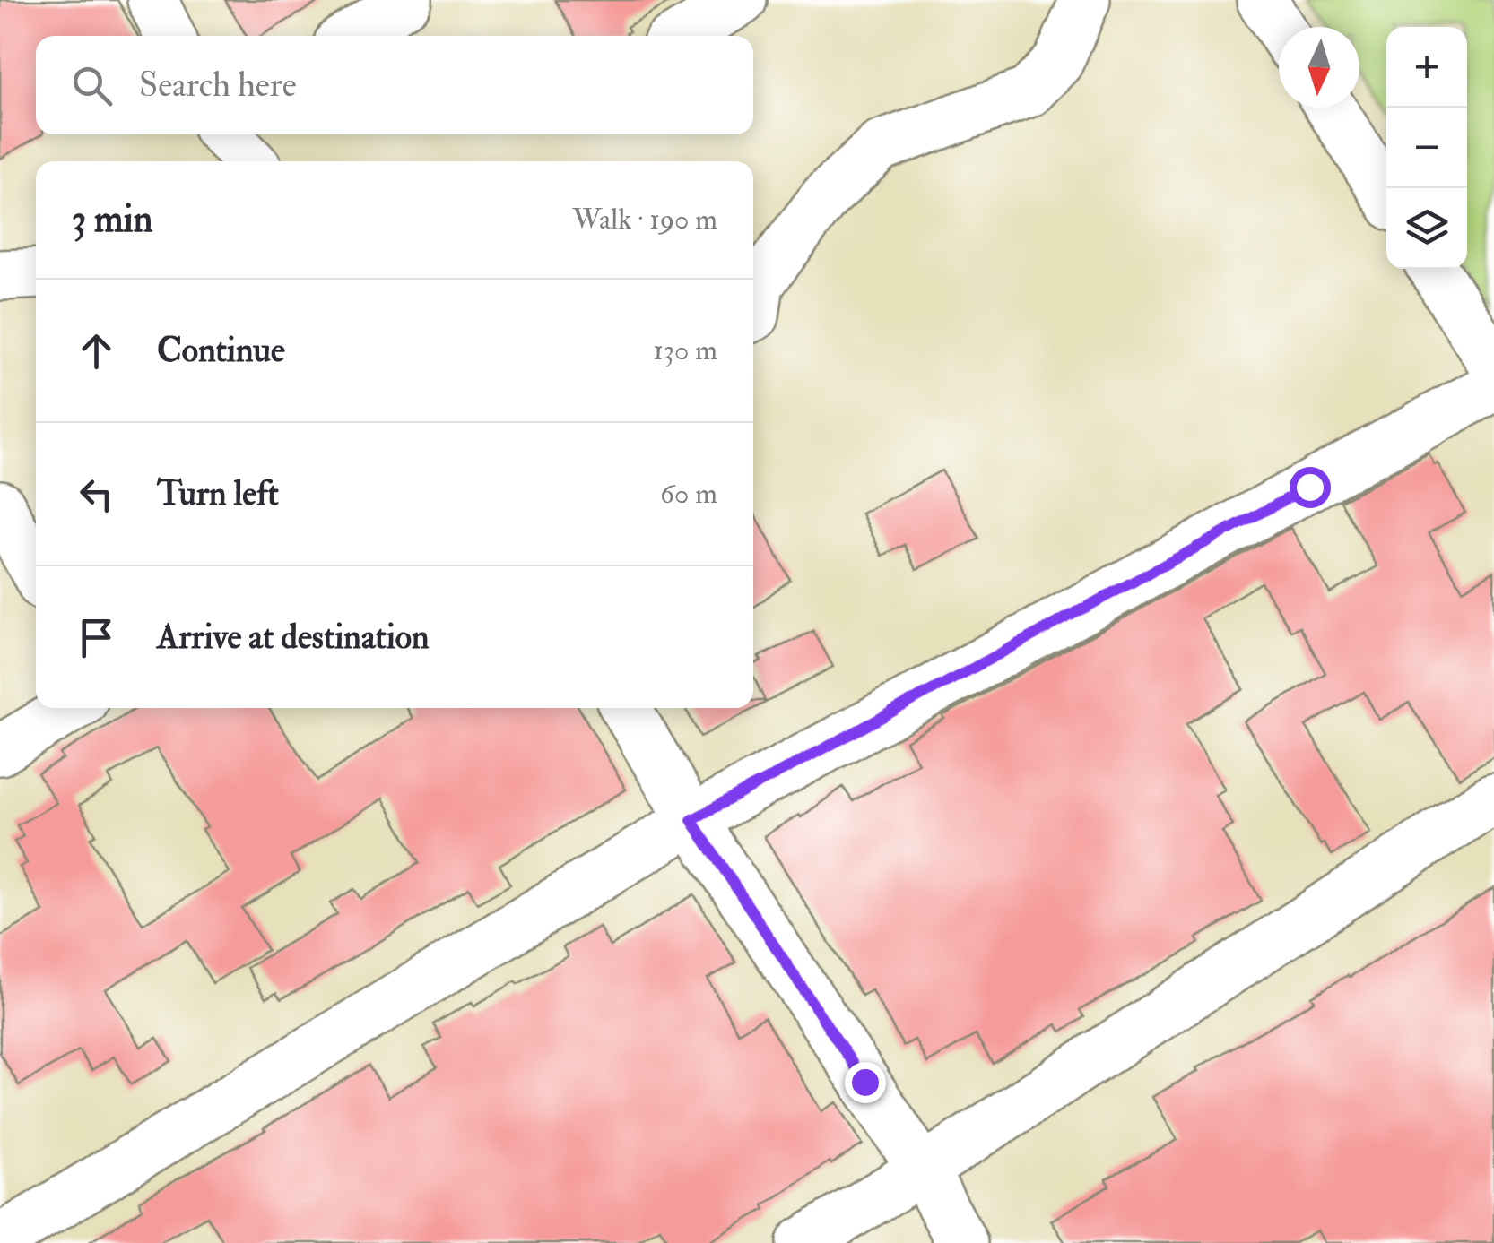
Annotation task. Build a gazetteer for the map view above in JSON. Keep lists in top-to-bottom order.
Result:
{
  "north": "bottom",
  "page": {
    "map_buttons": ["+", "−"],
    "search": "Search here",
    "heading": ["3 min", "Walk · 190 m"],
    "list": [
      ["Continue", "130 m"],
      ["Turn left", "60 m"],
      "Arrive at destination"
    ]
  }
}
